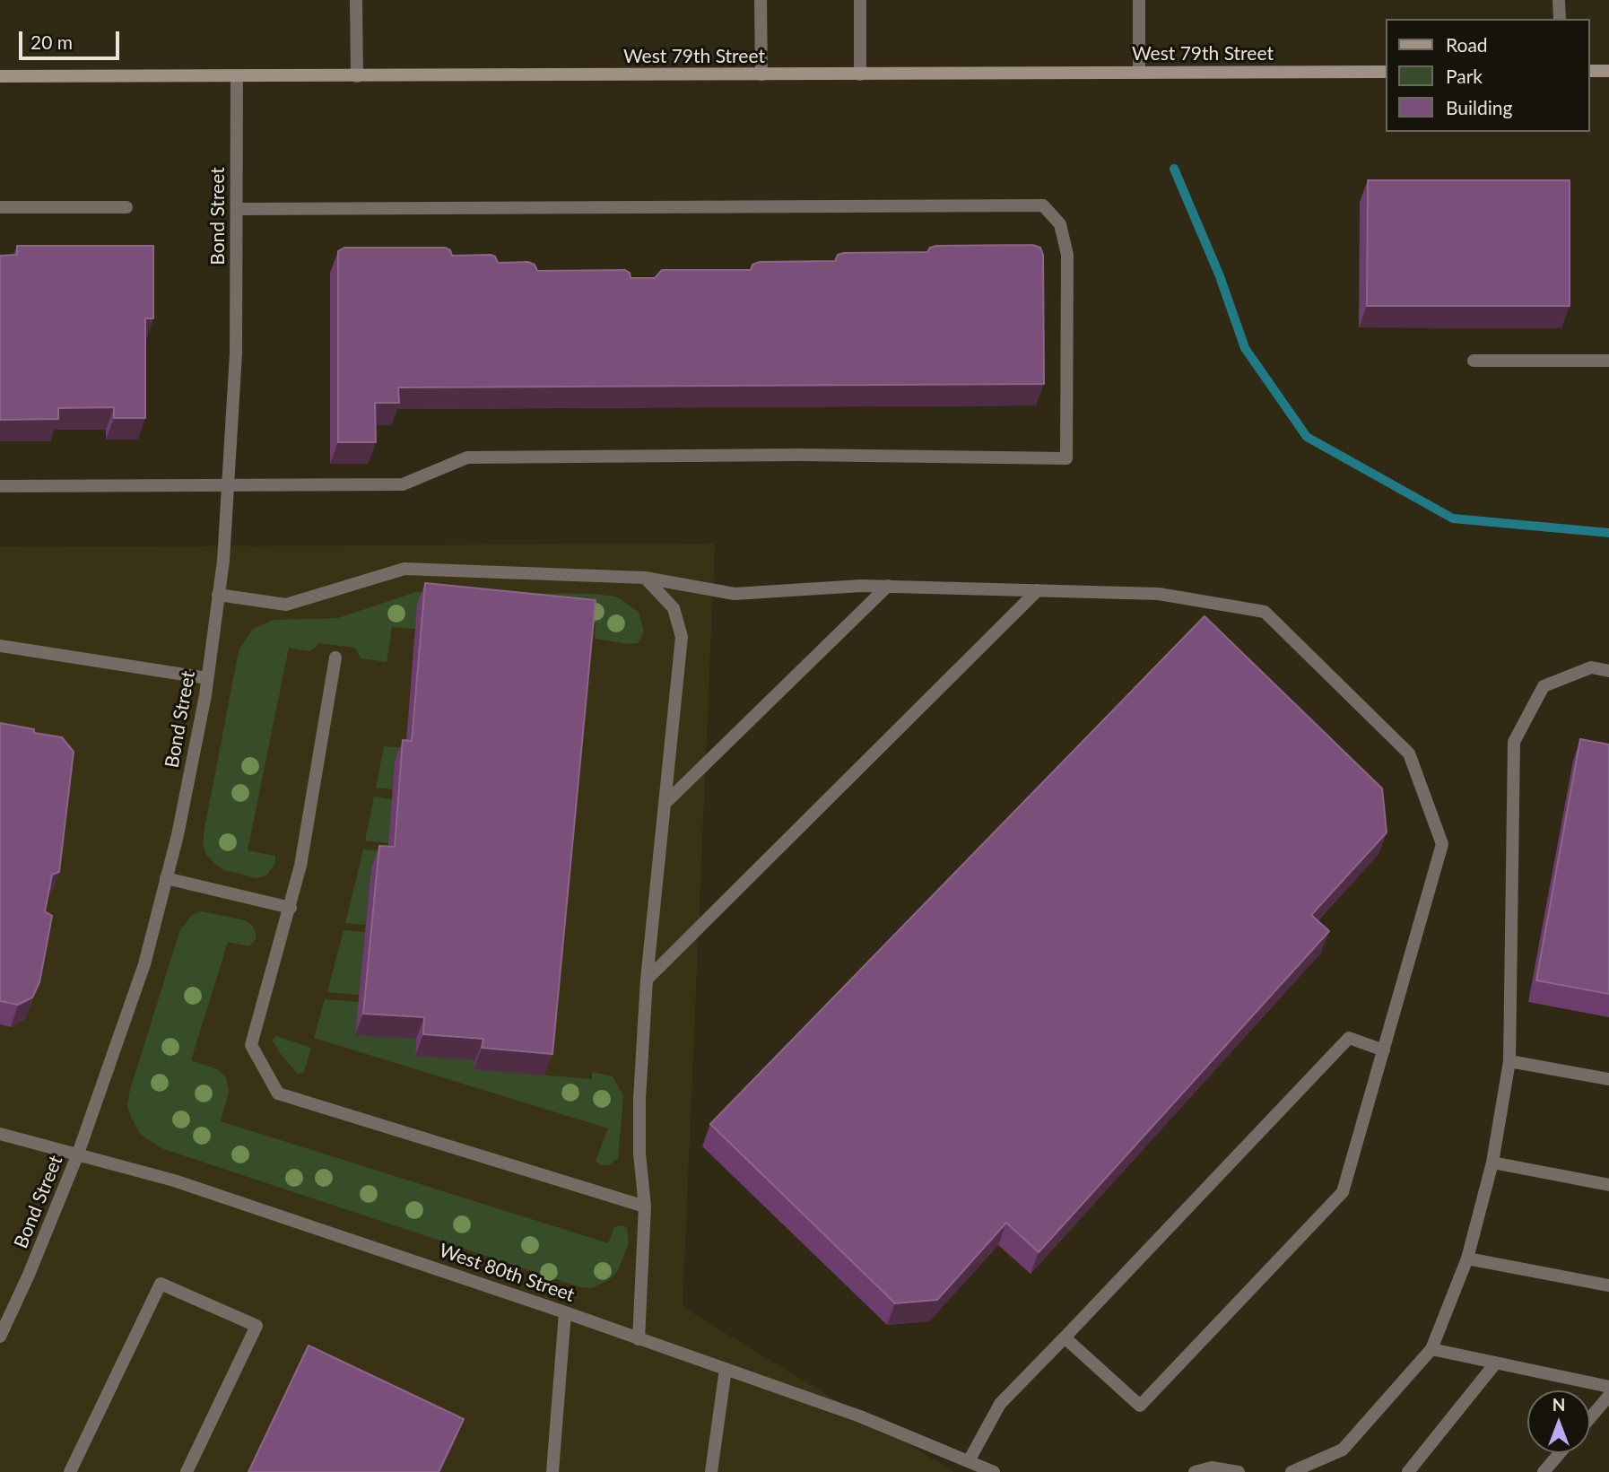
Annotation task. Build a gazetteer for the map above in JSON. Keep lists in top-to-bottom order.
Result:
{
  "streets": {
    "street": ["West 79th Street", "Bond Street", "West 80th Street"]
  },
  "crossings": [
    ["West 79th Street", "Bond Street"],
    ["Bond Street", "West 80th Street"]
  ],
  "legend": ["Road", "Park", "Building"],
  "scale_bar": "20 m",
  "north": "top"
}
